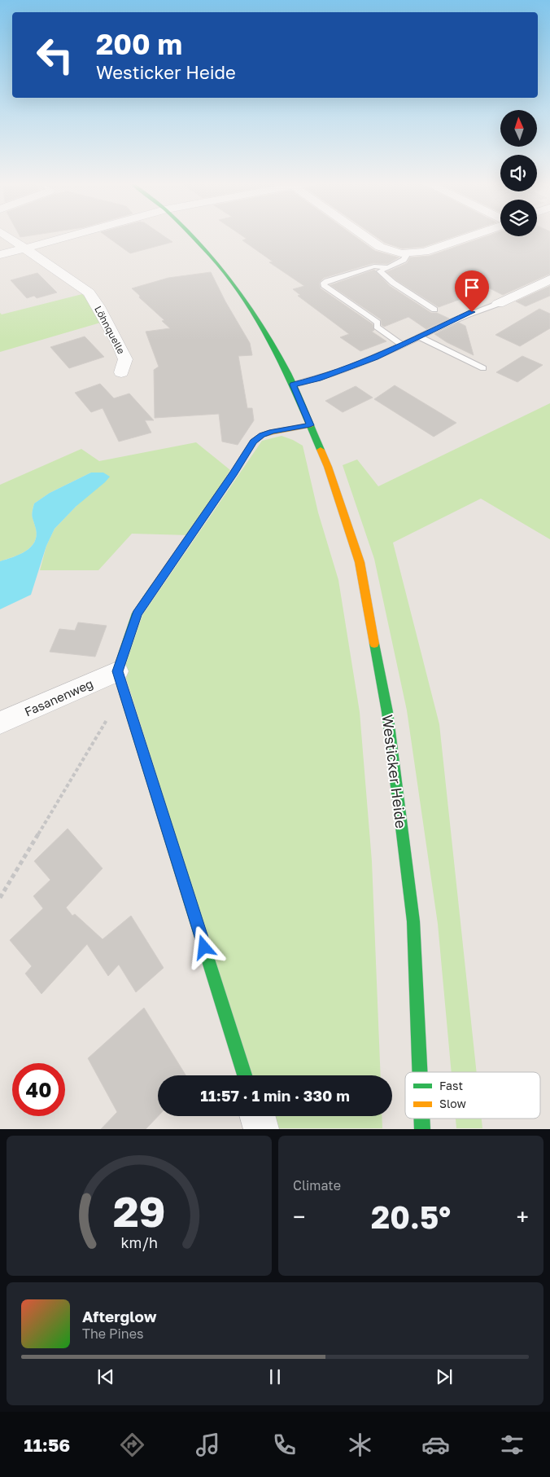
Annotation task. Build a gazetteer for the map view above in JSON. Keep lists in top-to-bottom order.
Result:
{
  "streets": {
    "street": ["Löhnquelle", "Fasanenweg", "Westicker Heide"]
  },
  "legend": ["Fast", "Slow"],
  "north": "top",
  "page": {
    "turn": ["200 m", "Westicker Heide"],
    "limit": "40",
    "trip": "11:57 · 1 min · 330 m",
    "tile": "Climate",
    "heat": ["−", "20.5°", "+"],
    "song": ["Afterglow", "The Pines"],
    "tabs": "11:56",
    "gauge": ["29", "km/h"]
  }
}
